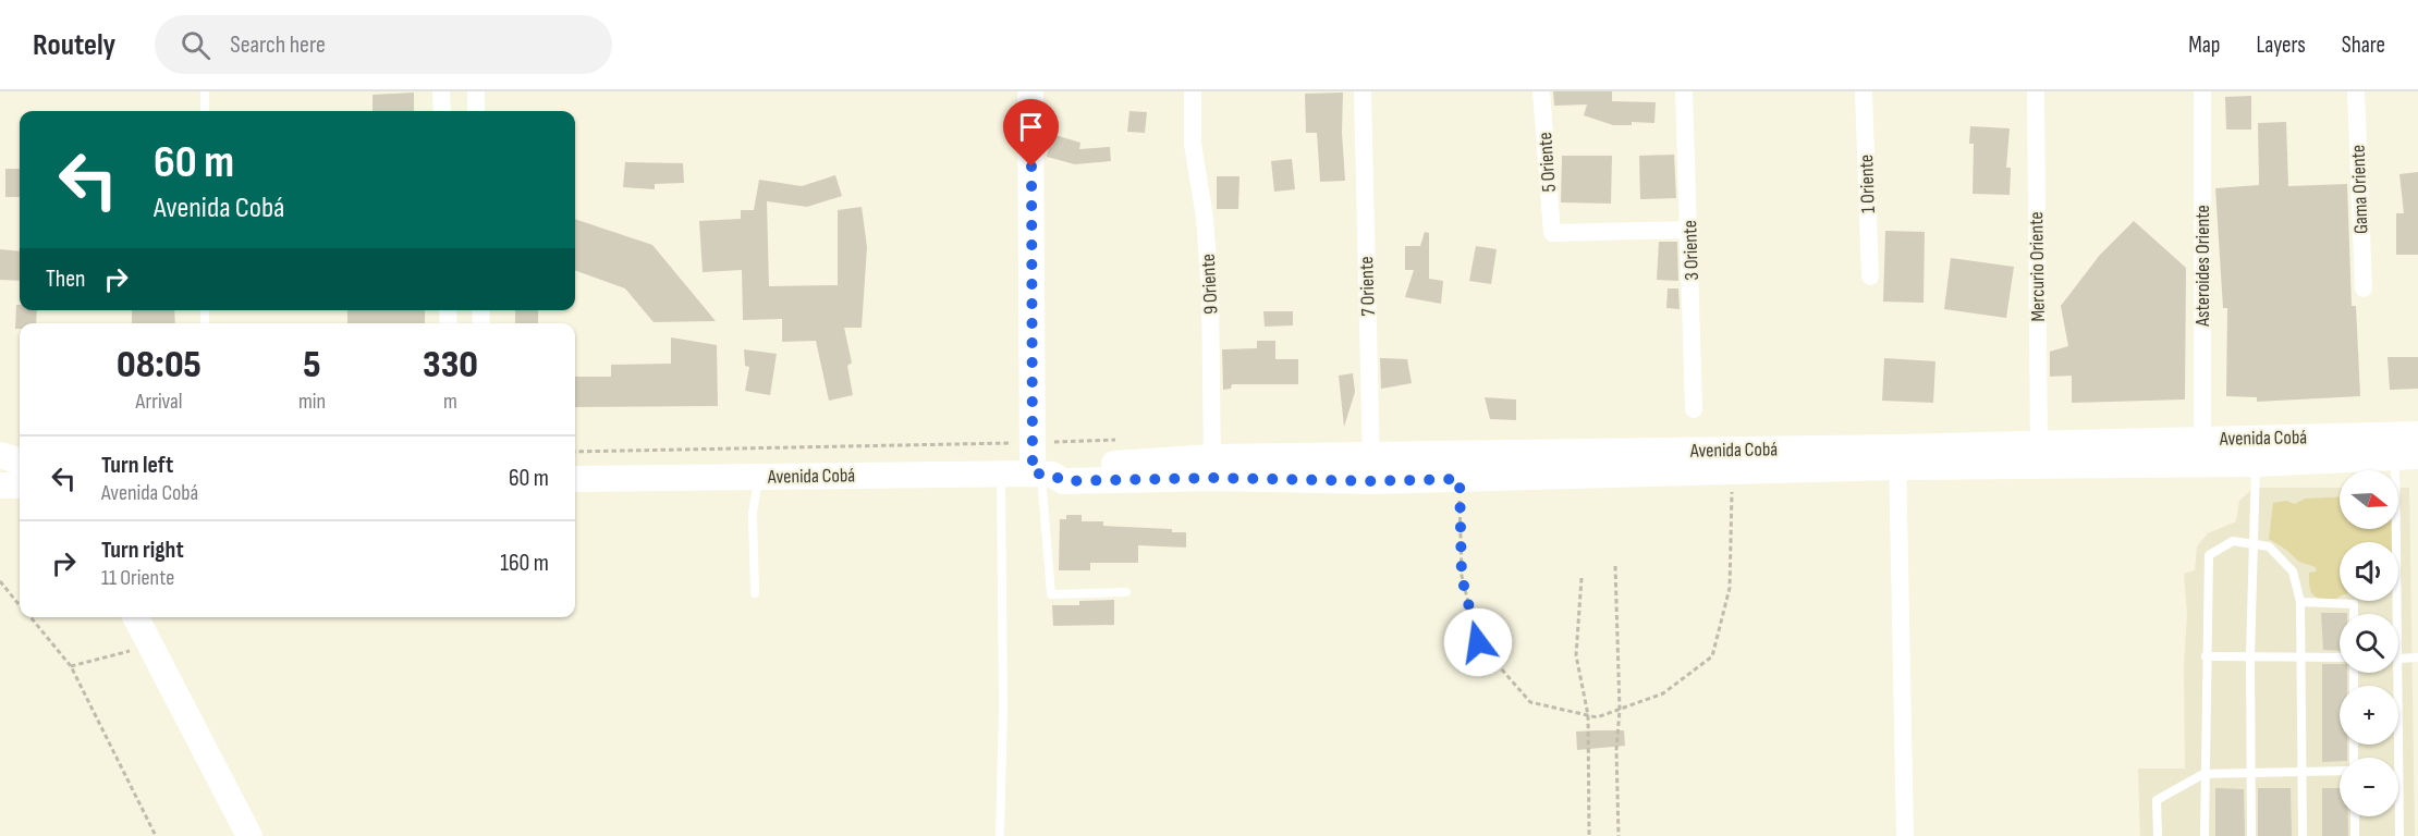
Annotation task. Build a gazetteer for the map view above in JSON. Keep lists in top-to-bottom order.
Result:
{
  "streets": {
    "main road": ["Avenida Cobá"],
    "street": [
      "5 Oriente",
      "1 Oriente",
      "Gama Oriente",
      "3 Oriente",
      "Asteroides Oriente",
      "Mercurio Oriente",
      "9 Oriente",
      "7 Oriente"
    ]
  },
  "crossings": [
    ["5 Oriente", "3 Oriente"],
    ["Asteroides Oriente", "Avenida Cobá"],
    ["Mercurio Oriente", "Avenida Cobá"],
    ["9 Oriente", "Avenida Cobá"],
    ["7 Oriente", "Avenida Cobá"]
  ],
  "north": "right",
  "page": {
    "header": "Routely",
    "search": "Search here",
    "nav": ["Map", "Layers", "Share"],
    "turn": ["60 m", "Avenida Cobá"],
    "then": "Then",
    "eta": [
      "08:05",
      "Arrival",
      "5",
      "min",
      "330",
      "m"
    ],
    "list": [
      {
        "name": "Turn left",
        "note": "Avenida Cobá",
        "value": "60 m"
      },
      {
        "name": "Turn right",
        "note": "11 Oriente",
        "value": "160 m"
      }
    ],
    "map_buttons": ["+", "−"]
  }
}
